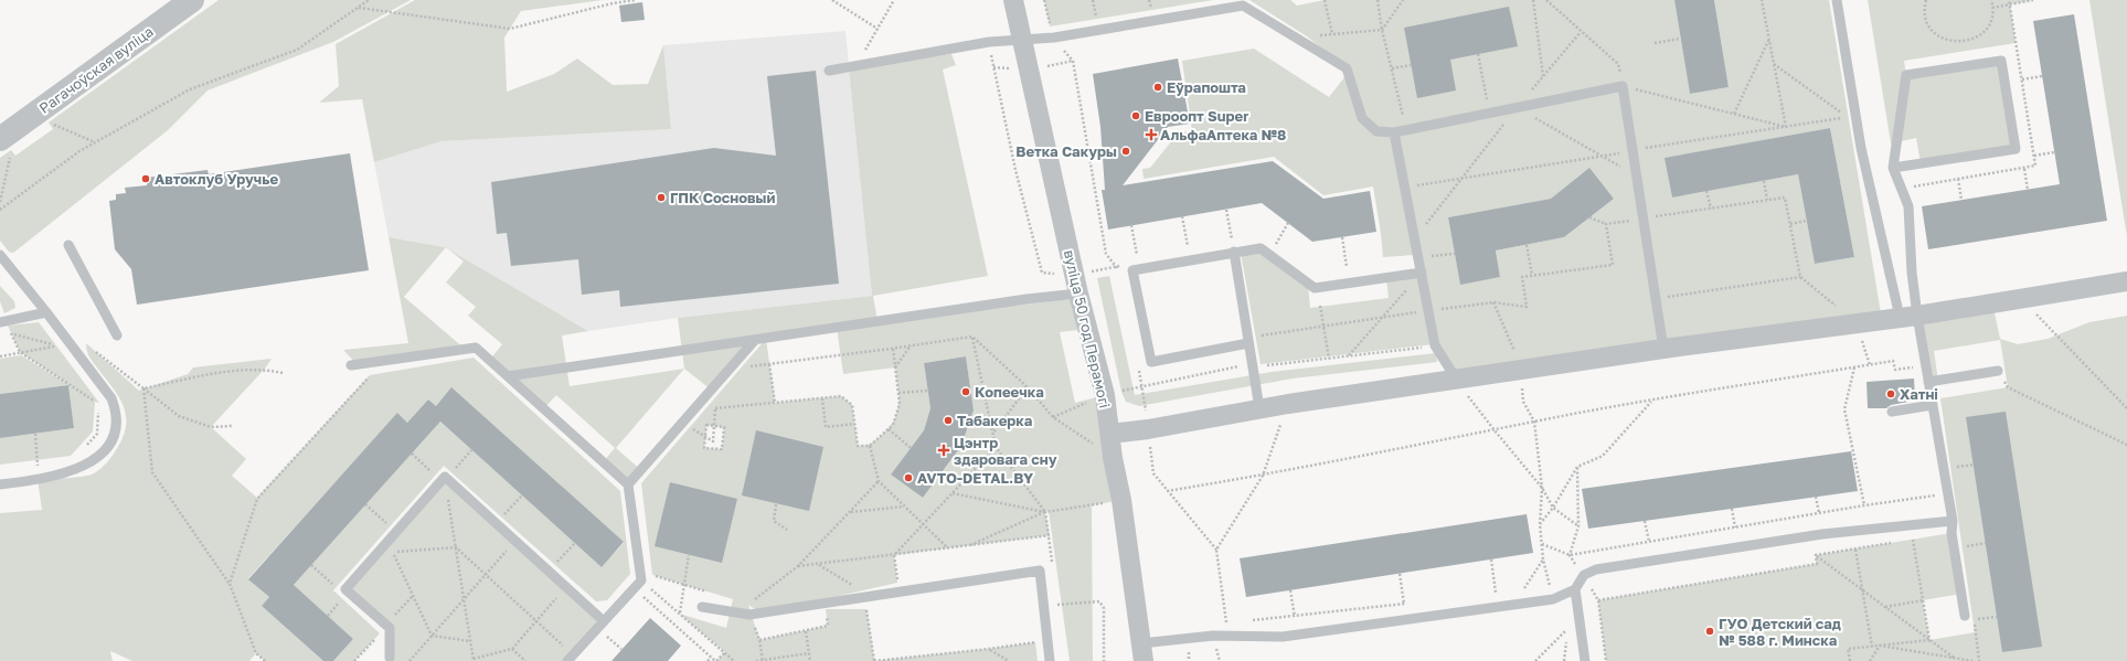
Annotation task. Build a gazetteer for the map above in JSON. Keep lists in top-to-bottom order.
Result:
{
  "streets": {
    "street": ["Рагачоўская вуліца", "вуліца 50 год Перамогі"]
  },
  "places": {
    "other": [
      "Еўрапошта",
      "Евроопт Super",
      "Ветка Сакуры",
      "Автоклуб Уручье",
      "ГПК Сосновый",
      "Копеечка",
      "Хатні",
      "Табакерка",
      "AVTO-DETAL.BY",
      "ГУО Детский сад № 588 г. Минска"
    ],
    "health": ["АльфаАптека №8", "Цэнтр здаровага сну"]
  }
}
